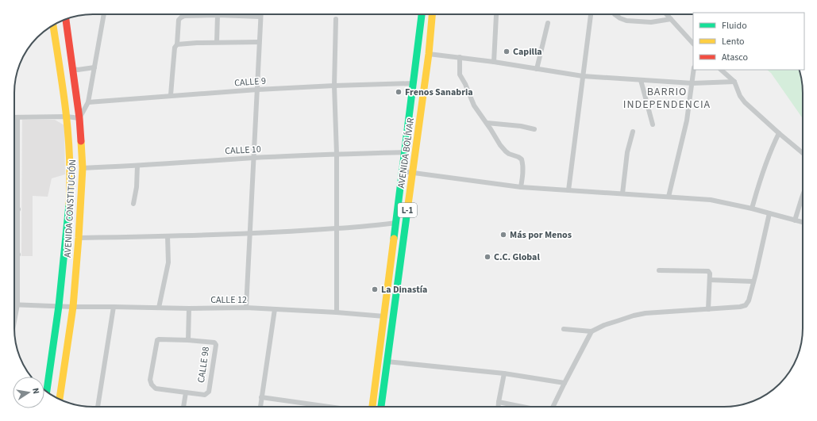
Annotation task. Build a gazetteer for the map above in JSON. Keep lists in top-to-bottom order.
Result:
{
  "streets": {
    "main road": ["AVENIDA BOLÍVAR", "AVENIDA CONSTITUCIÓN", "L-1"],
    "street": [
      "CALLE 9",
      "CALLE 10",
      "CALLE 12",
      "CALLE 98"
    ]
  },
  "crossings": [
    ["CALLE 9", "AVENIDA BOLÍVAR"],
    ["CALLE 10", "AVENIDA BOLÍVAR"],
    ["CALLE 10", "AVENIDA CONSTITUCIÓN"],
    ["AVENIDA BOLÍVAR", "CALLE 12"],
    ["AVENIDA CONSTITUCIÓN", "CALLE 12"],
    ["CALLE 12", "CALLE 98"]
  ],
  "districts": ["BARRIO INDEPENDENCIA"],
  "places": [
    "Capilla",
    "Frenos Sanabria",
    "Más por Menos",
    "C.C. Global",
    "La Dinastía"
  ],
  "legend": ["Fluido", "Lento", "Atasco"],
  "north": "right"
}
